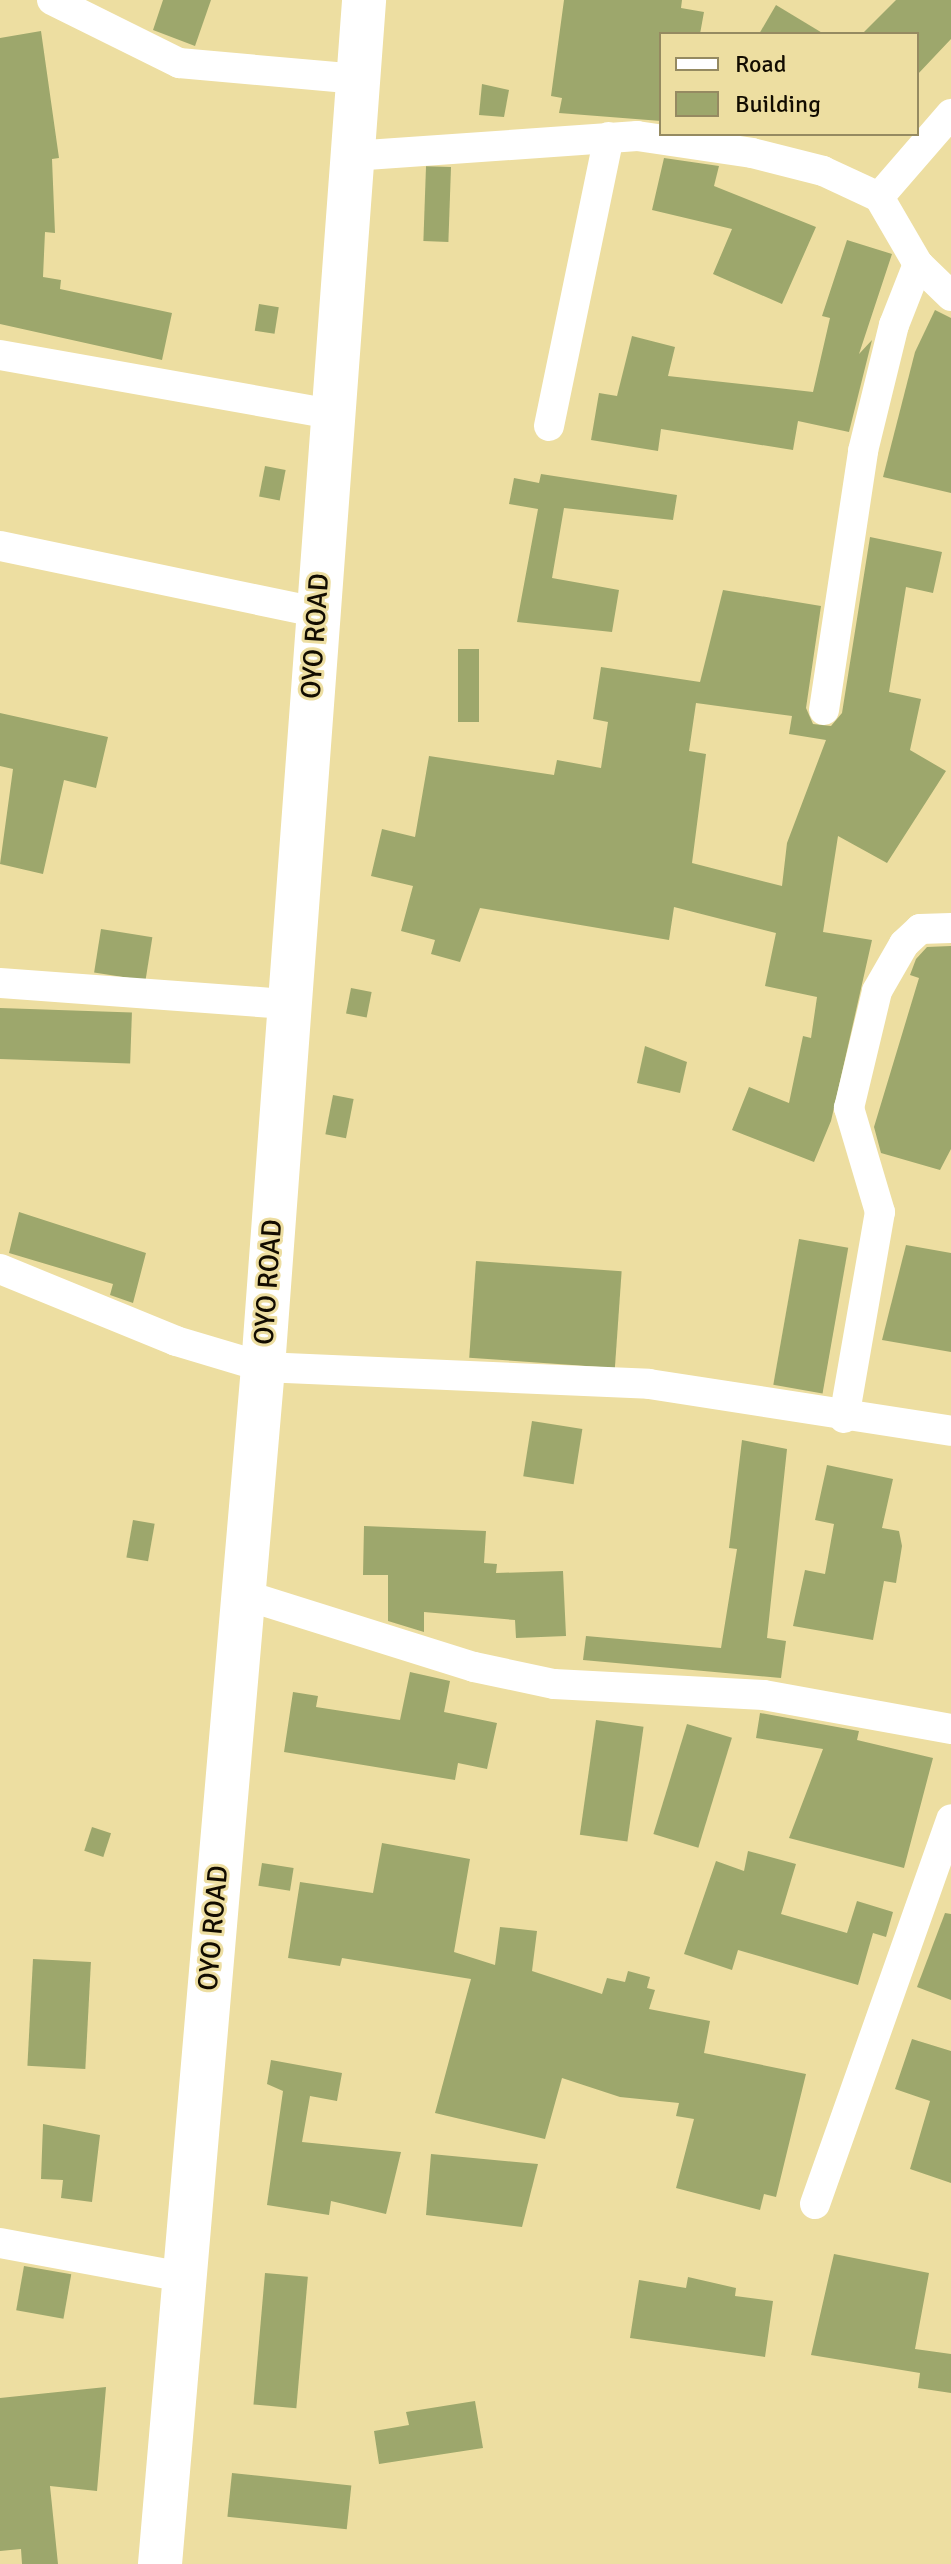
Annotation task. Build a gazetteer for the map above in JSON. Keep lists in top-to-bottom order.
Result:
{
  "streets": {
    "highway": ["OYO ROAD"]
  },
  "legend": ["Road", "Building"]
}
